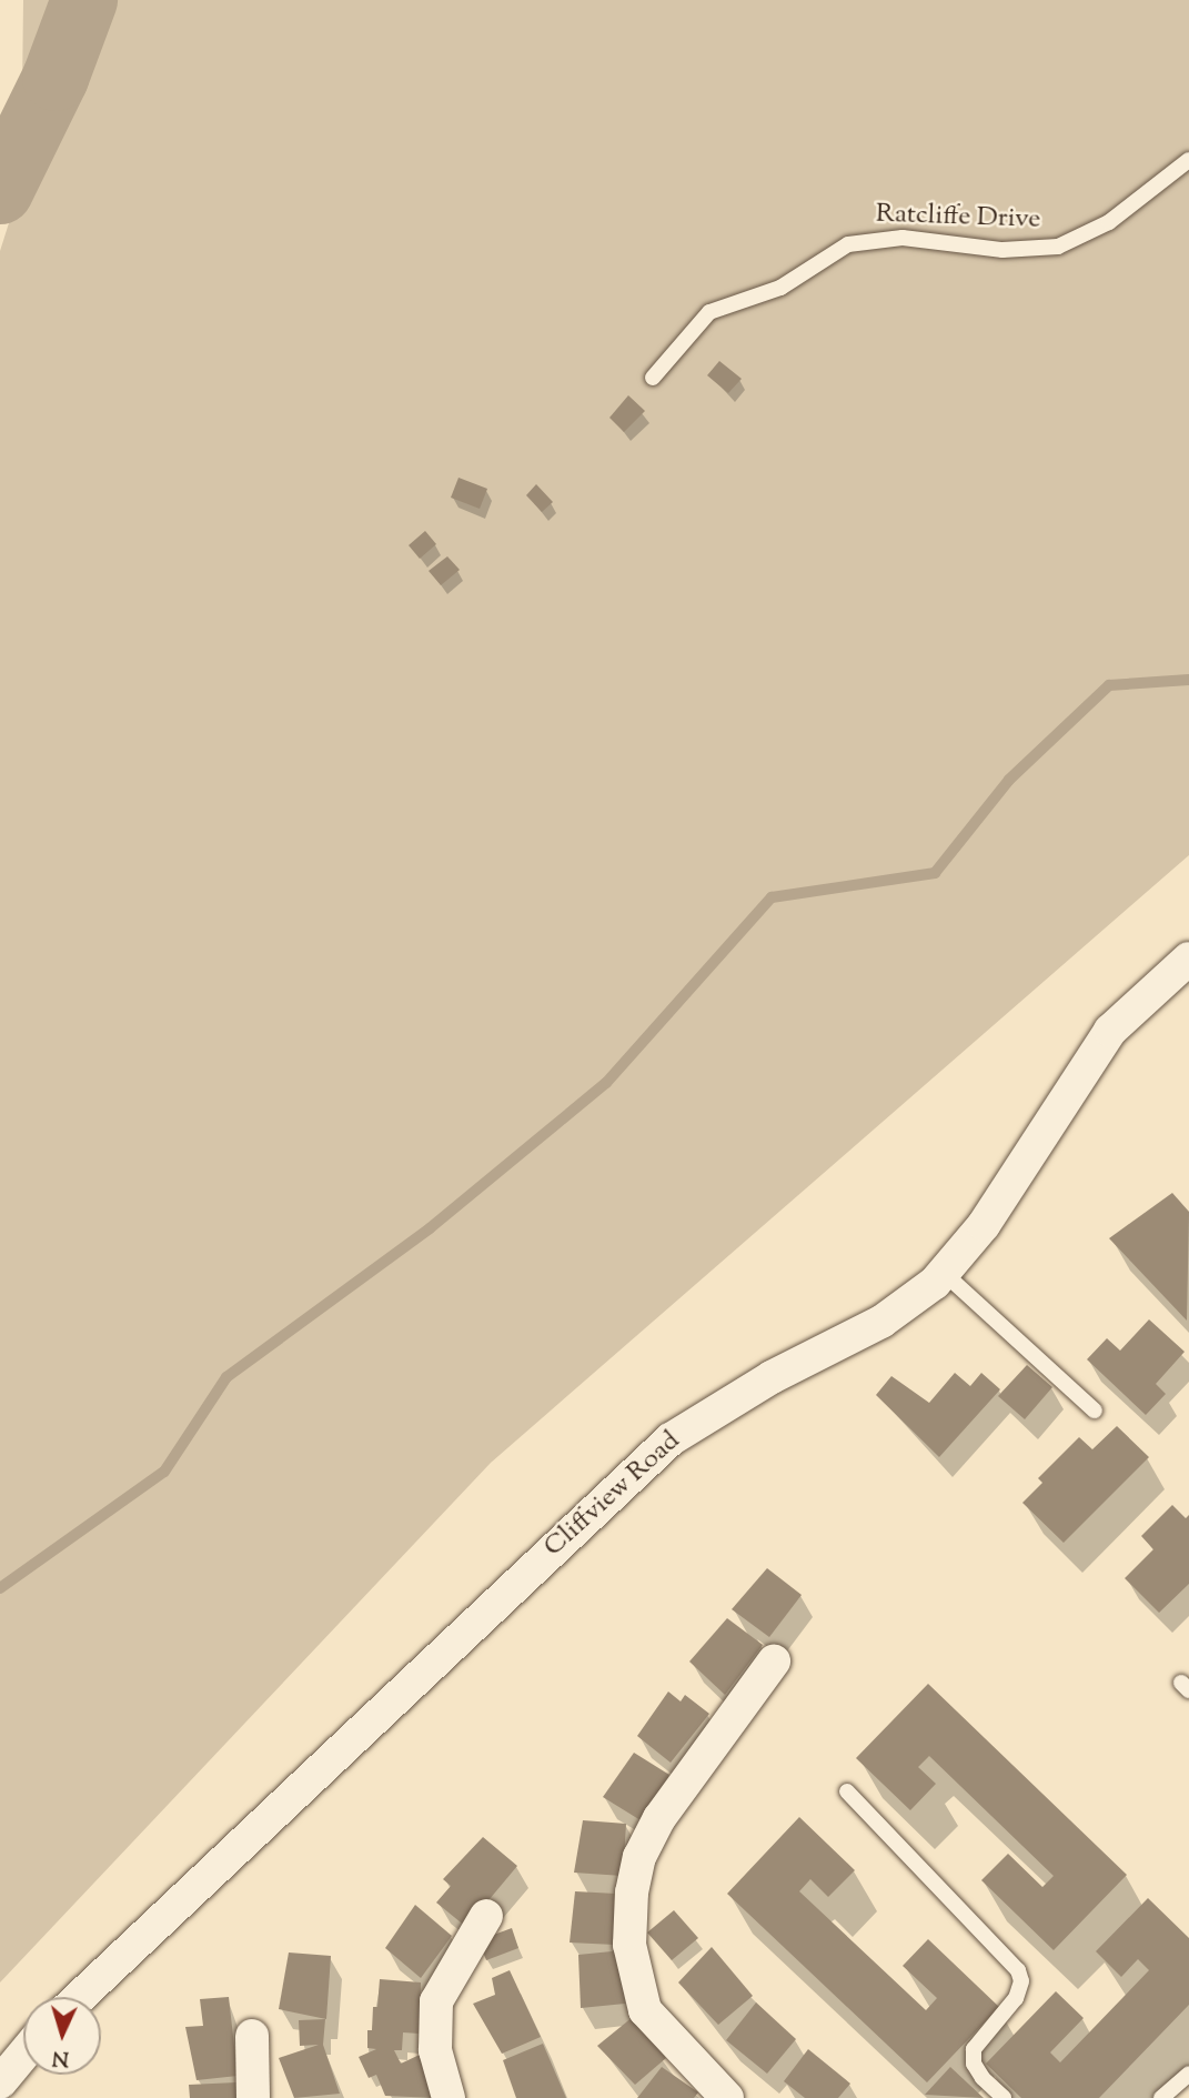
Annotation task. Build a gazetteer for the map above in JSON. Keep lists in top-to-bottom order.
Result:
{
  "streets": {
    "street": ["Cliffview Road"],
    "lane": ["Ratcliffe Drive"]
  },
  "north": "bottom"
}
